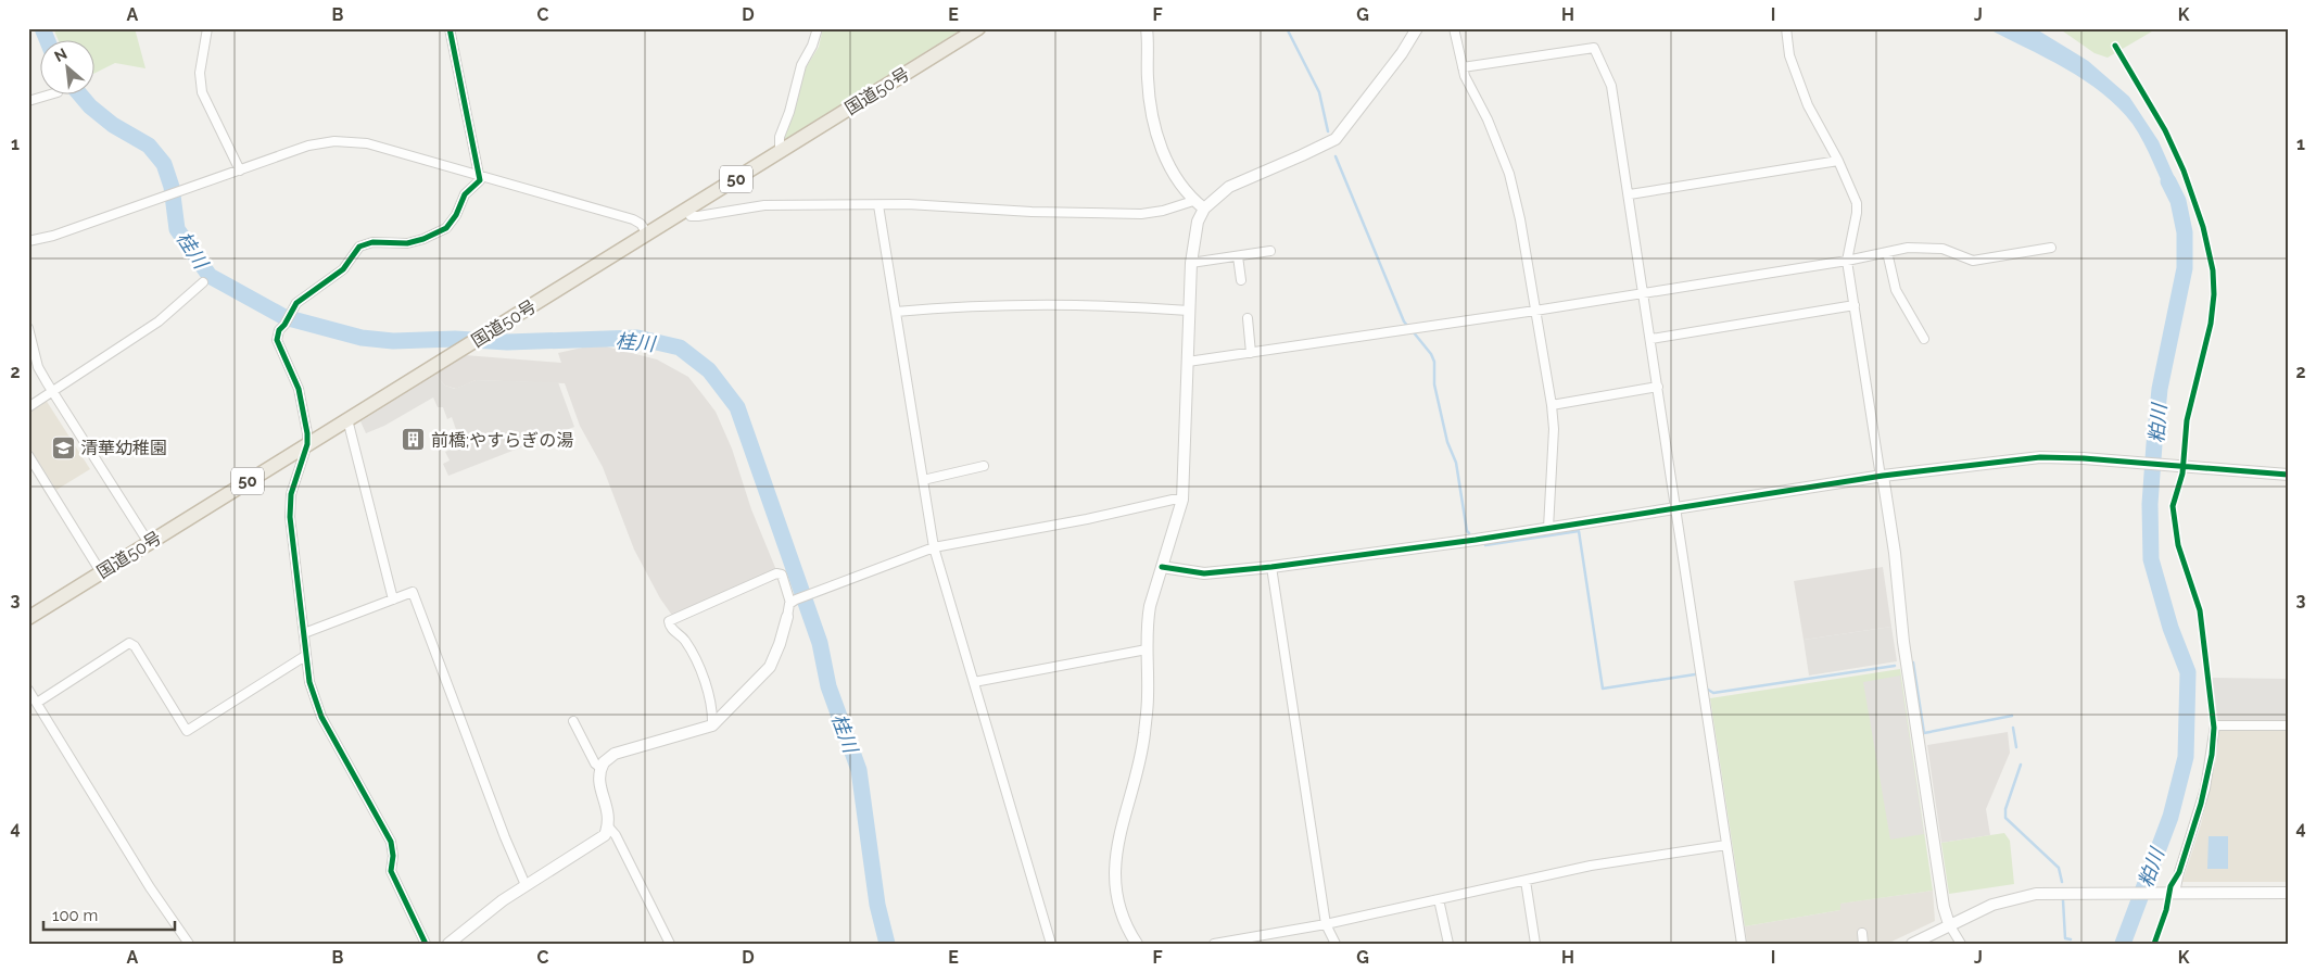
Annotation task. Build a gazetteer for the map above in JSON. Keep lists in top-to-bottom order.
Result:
{
  "streets": {
    "highway": ["国道50号", "50"]
  },
  "water": ["桂川", "粕川"],
  "places": {
    "building": ["前橋;やすらぎの湯"],
    "school or university": ["清華幼稚園"]
  },
  "scale_bar": "100 m",
  "north": "top left",
  "grid": {
    "columns": [
      "A",
      "B",
      "C",
      "D",
      "E",
      "F",
      "G",
      "H",
      "I",
      "J",
      "K"
    ],
    "rows": [
      "1",
      "2",
      "3",
      "4"
    ]
  }
}
